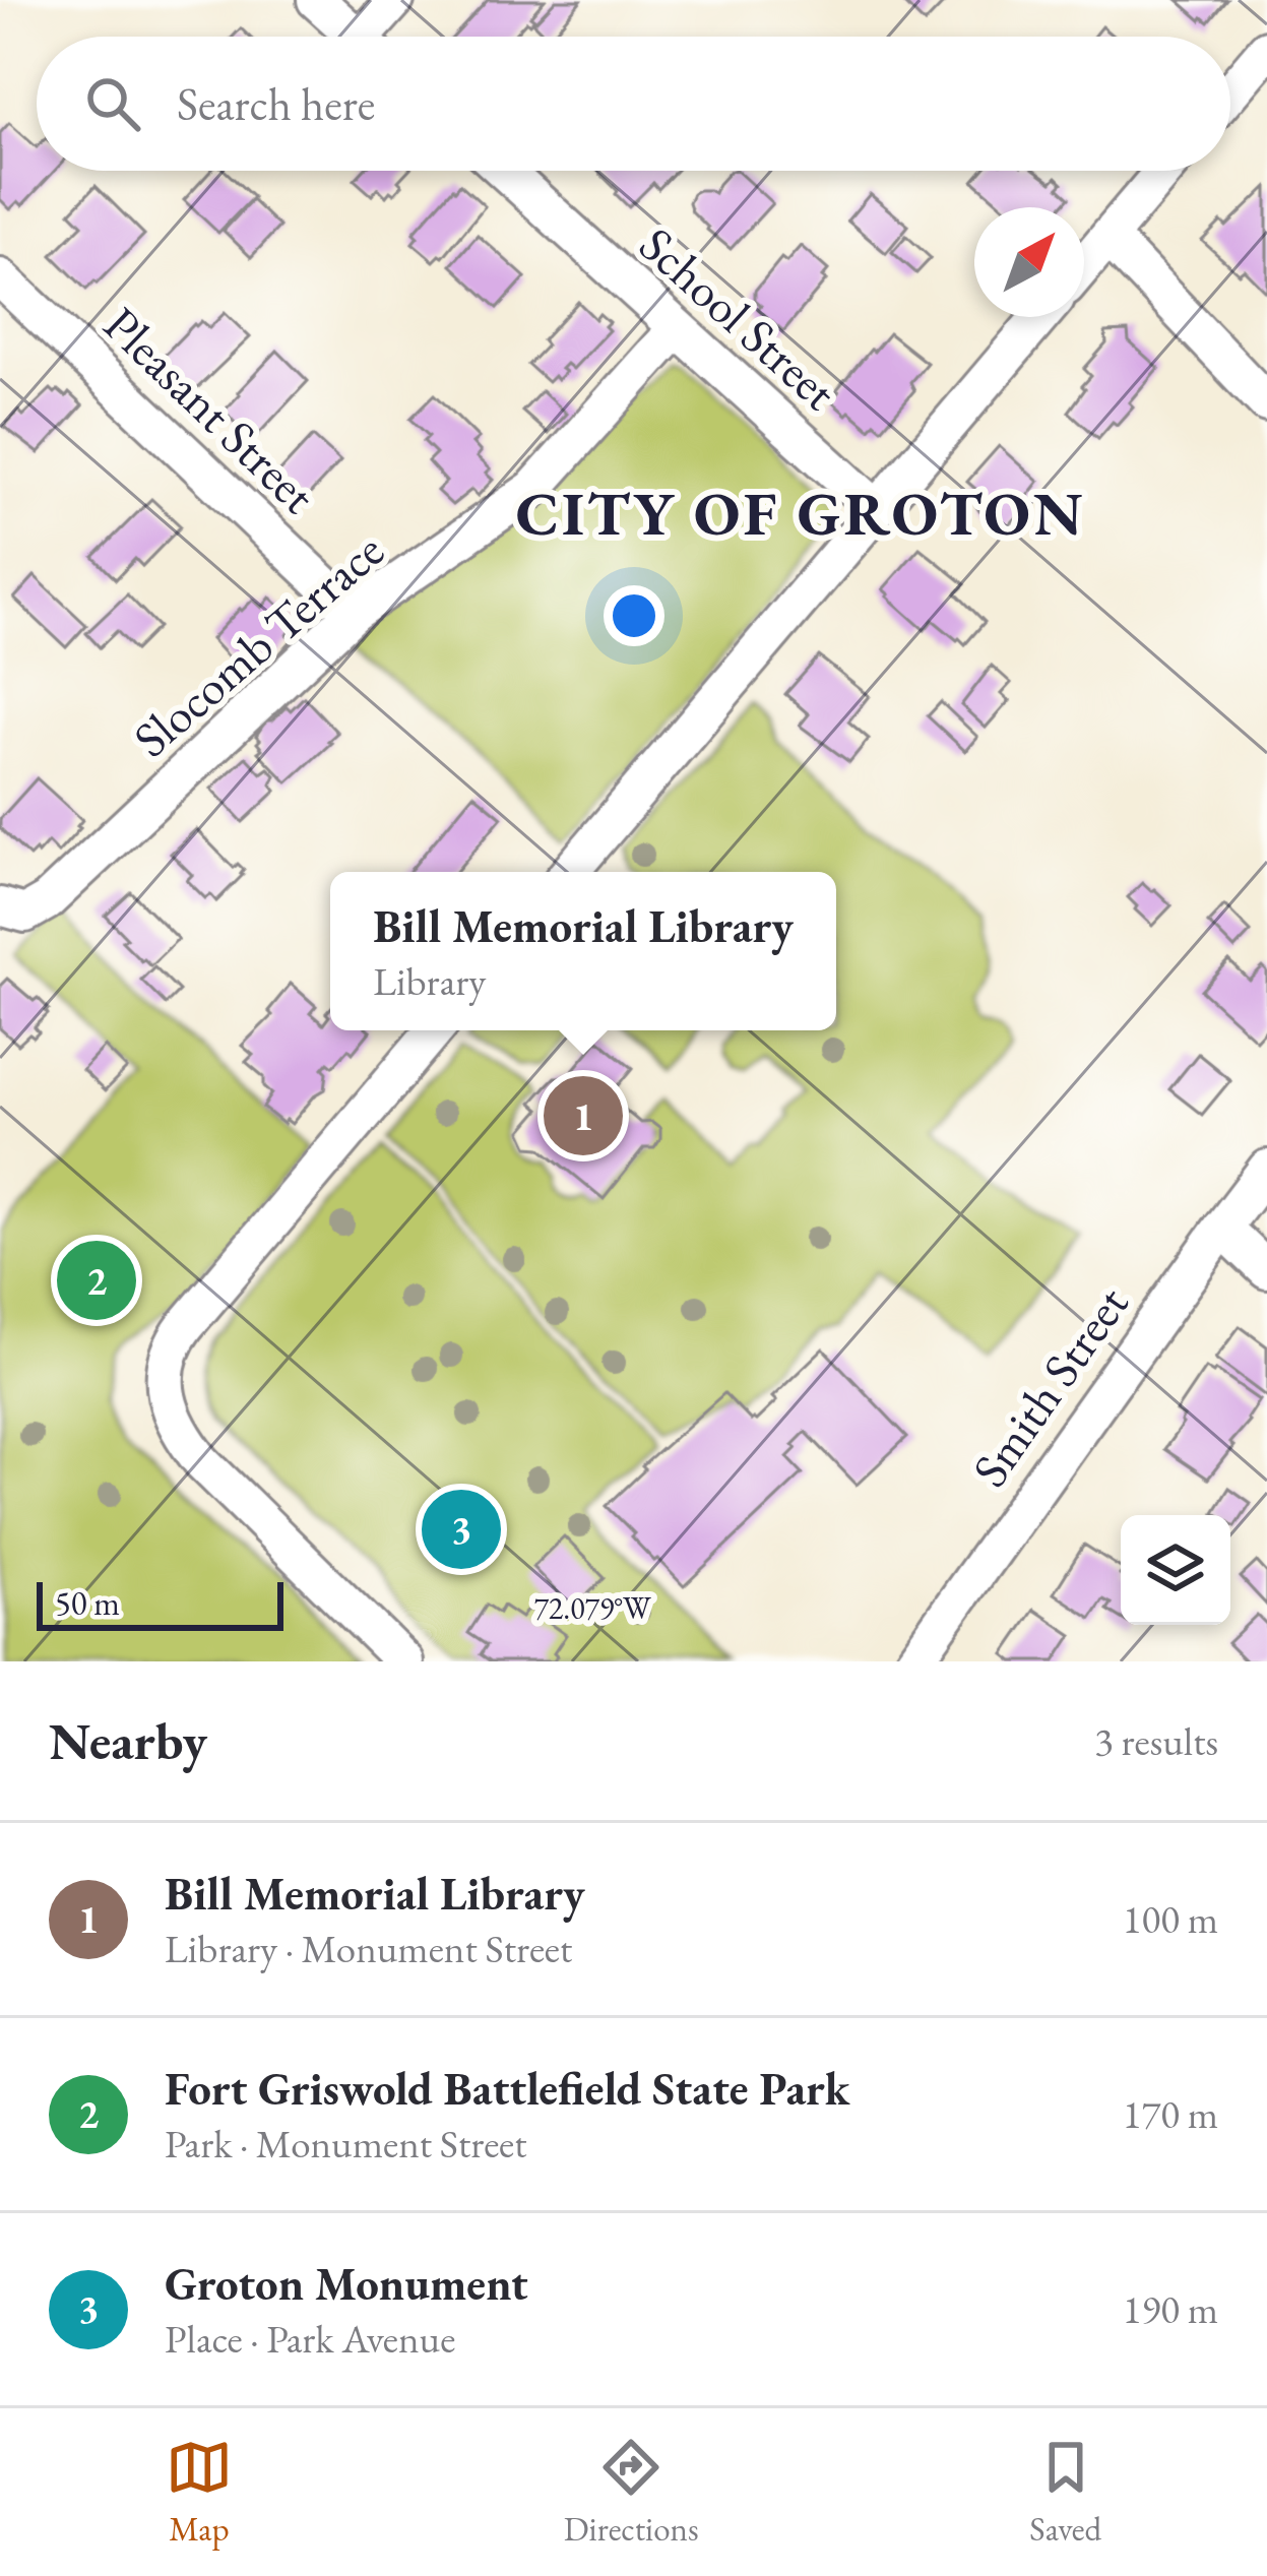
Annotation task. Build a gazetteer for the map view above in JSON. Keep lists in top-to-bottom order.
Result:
{
  "streets": {
    "street": [
      "School Street",
      "Pleasant Street",
      "Slocomb Terrace",
      "Smith Street"
    ]
  },
  "crossings": [
    ["School Street", "Slocomb Terrace"],
    ["Pleasant Street", "Slocomb Terrace"]
  ],
  "districts": ["CITY OF GROTON"],
  "scale_bar": "50 m",
  "north": "top right",
  "page": {
    "search": "Search here",
    "popup": ["Bill Memorial Library", "Library"],
    "pins": ["1", "2", "3"],
    "scale": "50 m",
    "heading": ["Nearby", "3 results"],
    "list": [
      {
        "mark": "1",
        "name": "Bill Memorial Library",
        "note": "Library · Monument Street",
        "value": "100 m"
      },
      {
        "mark": "2",
        "name": "Fort Griswold Battlefield State Park",
        "note": "Park · Monument Street",
        "value": "170 m"
      },
      {
        "mark": "3",
        "name": "Groton Monument",
        "note": "Place · Park Avenue",
        "value": "190 m"
      }
    ],
    "nav": ["Map", "Directions", "Saved"]
  },
  "coordinates": ["72.079°W"]
}
